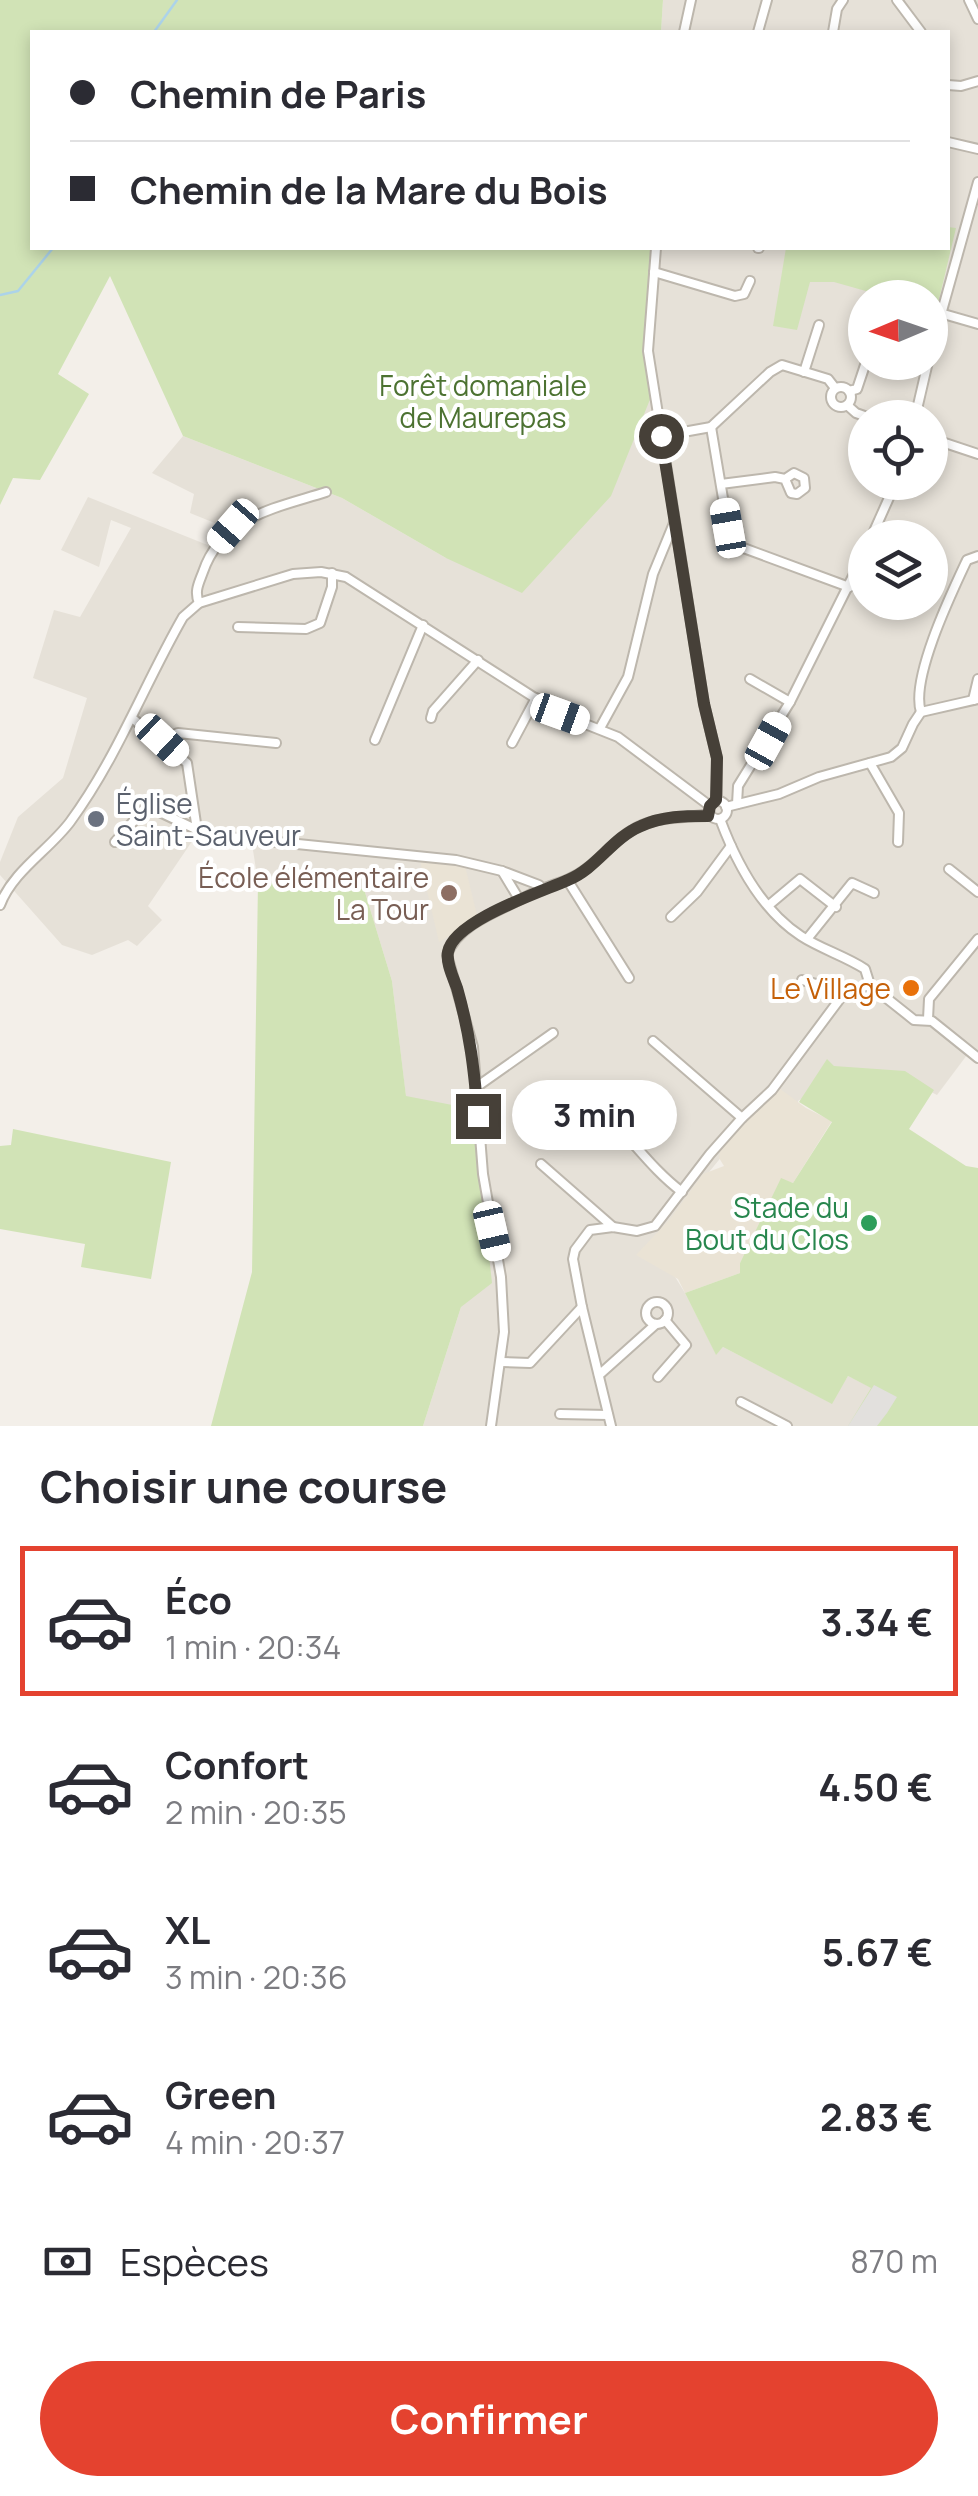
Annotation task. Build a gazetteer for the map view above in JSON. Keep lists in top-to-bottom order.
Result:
{
  "parks": ["Forêt domaniale de Maurepas"],
  "places": [
    "Église Saint-Sauveur",
    "École élémentaire La Tour",
    "Le Village",
    "Stade du Bout du Clos"
  ],
  "north": "left",
  "page": {
    "banner": ["Chemin de Paris", "Chemin de la Mare du Bois"],
    "bubble": "3 min",
    "heading": "Choisir une course",
    "list": [
      {
        "name": "Éco",
        "note": "1 min · 20:34",
        "value": "3.34 €"
      },
      {
        "name": "Confort",
        "note": "2 min · 20:35",
        "value": "4.50 €"
      },
      {
        "name": "XL",
        "note": "3 min · 20:36",
        "value": "5.67 €"
      },
      {
        "name": "Green",
        "note": "4 min · 20:37",
        "value": "2.83 €"
      }
    ],
    "pay": ["Espèces", "870 m"],
    "buttons": "Confirmer"
  }
}
